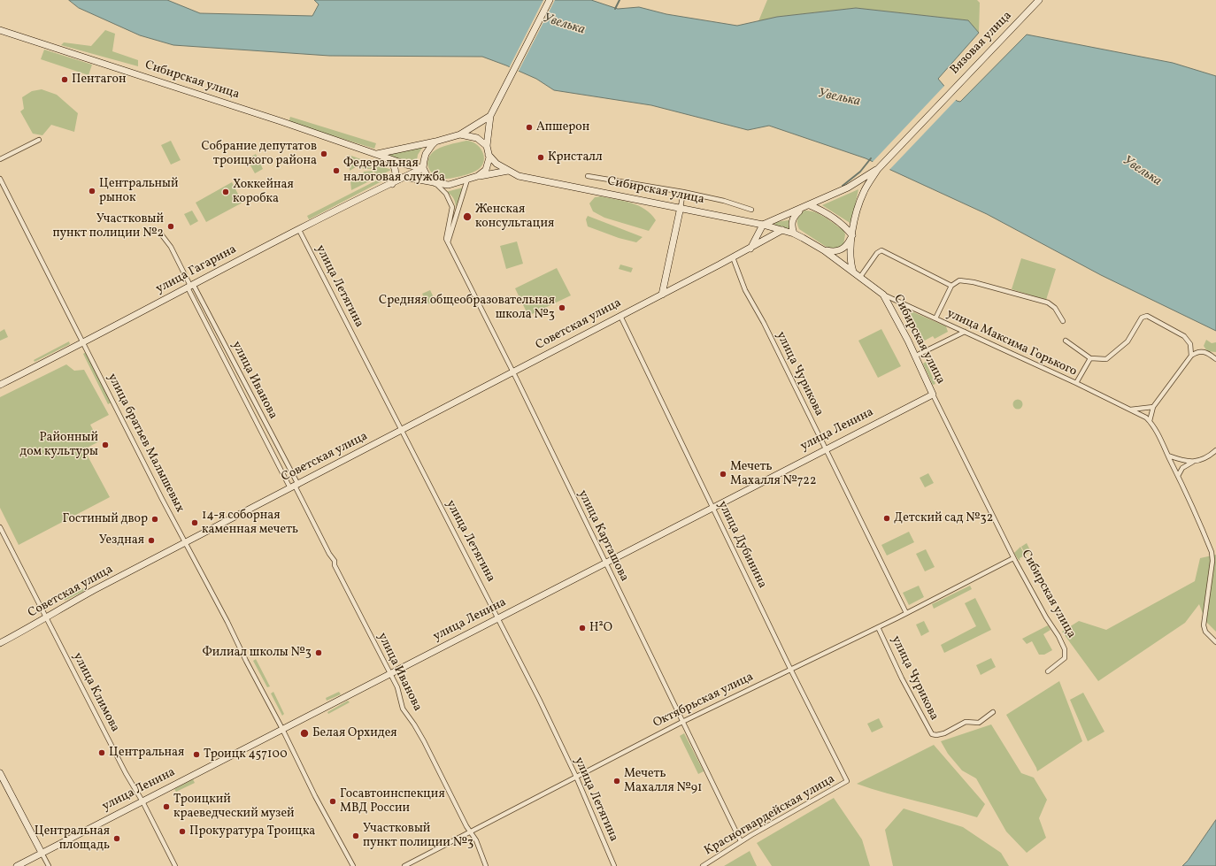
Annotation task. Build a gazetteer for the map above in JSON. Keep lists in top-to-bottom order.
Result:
{
  "streets": {
    "street": [
      "Вязовая улица",
      "Сибирская улица",
      "улица Гагарина",
      "улица Летягина",
      "Советская улица",
      "улица Максима Горького",
      "улица Чурикова",
      "улица Иванова",
      "улица Ленина",
      "улица братьев Малышевых",
      "улица Карташова",
      "улица Дубинина",
      "улица Климова",
      "Октябрьская улица",
      "Красногвардейская улица"
    ]
  },
  "crossings": [
    ["Сибирская улица", "улица Гагарина"],
    ["Сибирская улица", "Советская улица"],
    ["Сибирская улица", "улица Максима Горького"],
    ["Сибирская улица", "улица Ленина"],
    ["Сибирская улица", "Октябрьская улица"],
    ["улица Гагарина", "улица Летягина"],
    ["улица Гагарина", "улица Иванова"],
    ["улица Гагарина", "улица братьев Малышевых"],
    ["улица Летягина", "Советская улица"],
    ["улица Летягина", "улица Ленина"],
    ["улица Летягина", "Октябрьская улица"],
    ["Советская улица", "улица Чурикова"],
    ["Советская улица", "улица Иванова"],
    ["Советская улица", "улица братьев Малышевых"],
    ["Советская улица", "улица Карташова"],
    ["Советская улица", "улица Дубинина"],
    ["Советская улица", "улица Климова"],
    ["улица Чурикова", "улица Ленина"],
    ["улица Чурикова", "Октябрьская улица"],
    ["улица Иванова", "улица Ленина"],
    ["улица Иванова", "Октябрьская улица"],
    ["улица Ленина", "улица братьев Малышевых"],
    ["улица Ленина", "улица Карташова"],
    ["улица Ленина", "улица Дубинина"],
    ["улица Ленина", "улица Климова"],
    ["улица Карташова", "Октябрьская улица"],
    ["улица Карташова", "Красногвардейская улица"],
    ["улица Дубинина", "Октябрьская улица"],
    ["улица Дубинина", "Красногвардейская улица"]
  ],
  "water": ["Увелька"],
  "places": [
    "Пентагон",
    "Апшерон",
    "Собрание депутатов троицкого района",
    "Кристалл",
    "Федеральная налоговая служба",
    "Центральный рынок",
    "Хоккейная коробка",
    "Женская консультация",
    "Участковый пункт полиции №2",
    "Средняя общеобразовательная школа №3",
    "Районный дом культуры",
    "Мечеть Махалля №722",
    "Детский сад №32",
    "Гостиный двор",
    "14-я соборная каменная мечеть",
    "Уездная",
    "H²O",
    "Филиал школы №3",
    "Белая Орхидея",
    "Центральная",
    "Троицк 457100",
    "Мечеть Махалля №91",
    "Госавтоинспекция МВД России",
    "Троицкий краеведческий музей",
    "Прокуратура Троицка",
    "Участковый пункт полиции №3",
    "Центральная площадь"
  ]
}
